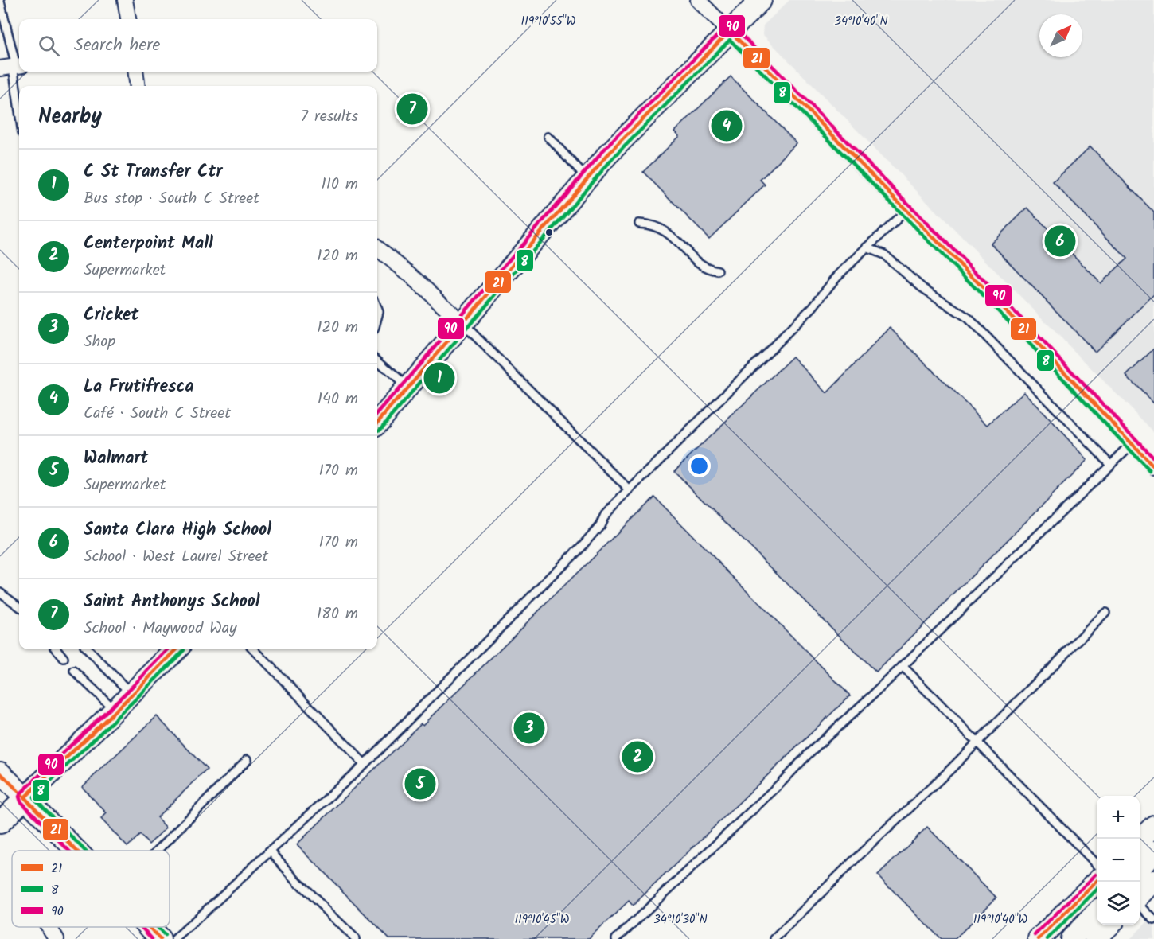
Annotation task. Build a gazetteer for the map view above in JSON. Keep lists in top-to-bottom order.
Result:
{
  "lines": ["transit line 90", "transit line 21", "transit line 8"],
  "legend": ["21", "8", "90"],
  "north": "top right",
  "page": {
    "search": "Search here",
    "heading": ["Nearby", "7 results"],
    "pins": [
      "7",
      "4",
      "6",
      "1",
      "3",
      "2",
      "5"
    ],
    "list": [
      {
        "mark": "1",
        "name": "C St Transfer Ctr",
        "note": "Bus stop · South C Street",
        "value": "110 m"
      },
      {
        "mark": "2",
        "name": "Centerpoint Mall",
        "note": "Supermarket",
        "value": "120 m"
      },
      {
        "mark": "3",
        "name": "Cricket",
        "note": "Shop",
        "value": "120 m"
      },
      {
        "mark": "4",
        "name": "La Frutifresca",
        "note": "Café · South C Street",
        "value": "140 m"
      },
      {
        "mark": "5",
        "name": "Walmart",
        "note": "Supermarket",
        "value": "170 m"
      },
      {
        "mark": "6",
        "name": "Santa Clara High School",
        "note": "School · West Laurel Street",
        "value": "170 m"
      },
      {
        "mark": "7",
        "name": "Saint Anthonys School",
        "note": "School · Maywood Way",
        "value": "180 m"
      }
    ],
    "map_buttons": ["+", "−"]
  },
  "coordinates": [
    "119°10'55\"W",
    "34°10'40\"N",
    "119°10'45\"W",
    "34°10'30\"N",
    "119°10'40\"W"
  ]
}
